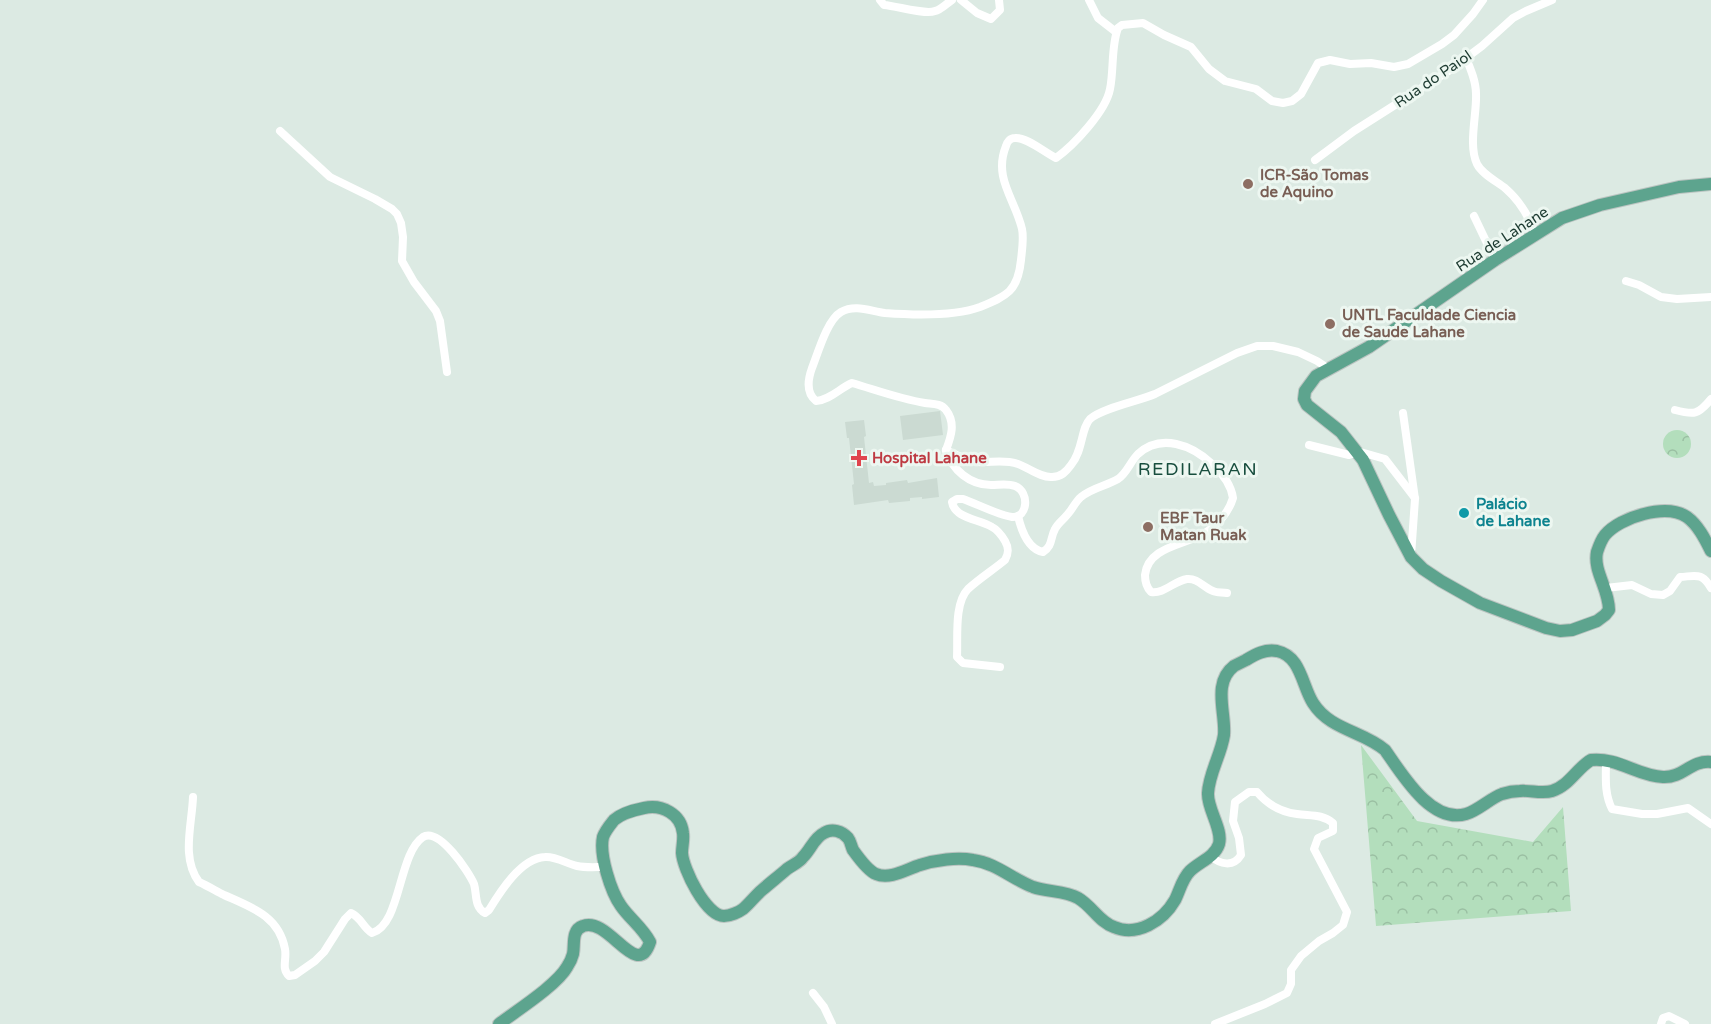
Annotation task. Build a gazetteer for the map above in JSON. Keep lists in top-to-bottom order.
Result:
{
  "streets": {
    "main road": ["Rua de Lahane"],
    "street": ["Rua do Paiol"]
  },
  "districts": ["REDILARAN"],
  "places": {
    "other": [
      "ICR-São Tomas de Aquino",
      "UNTL Faculdade Ciencia de Saude Lahane",
      "Palácio de Lahane",
      "EBF Taur Matan Ruak"
    ],
    "health": ["Hospital Lahane"]
  }
}
